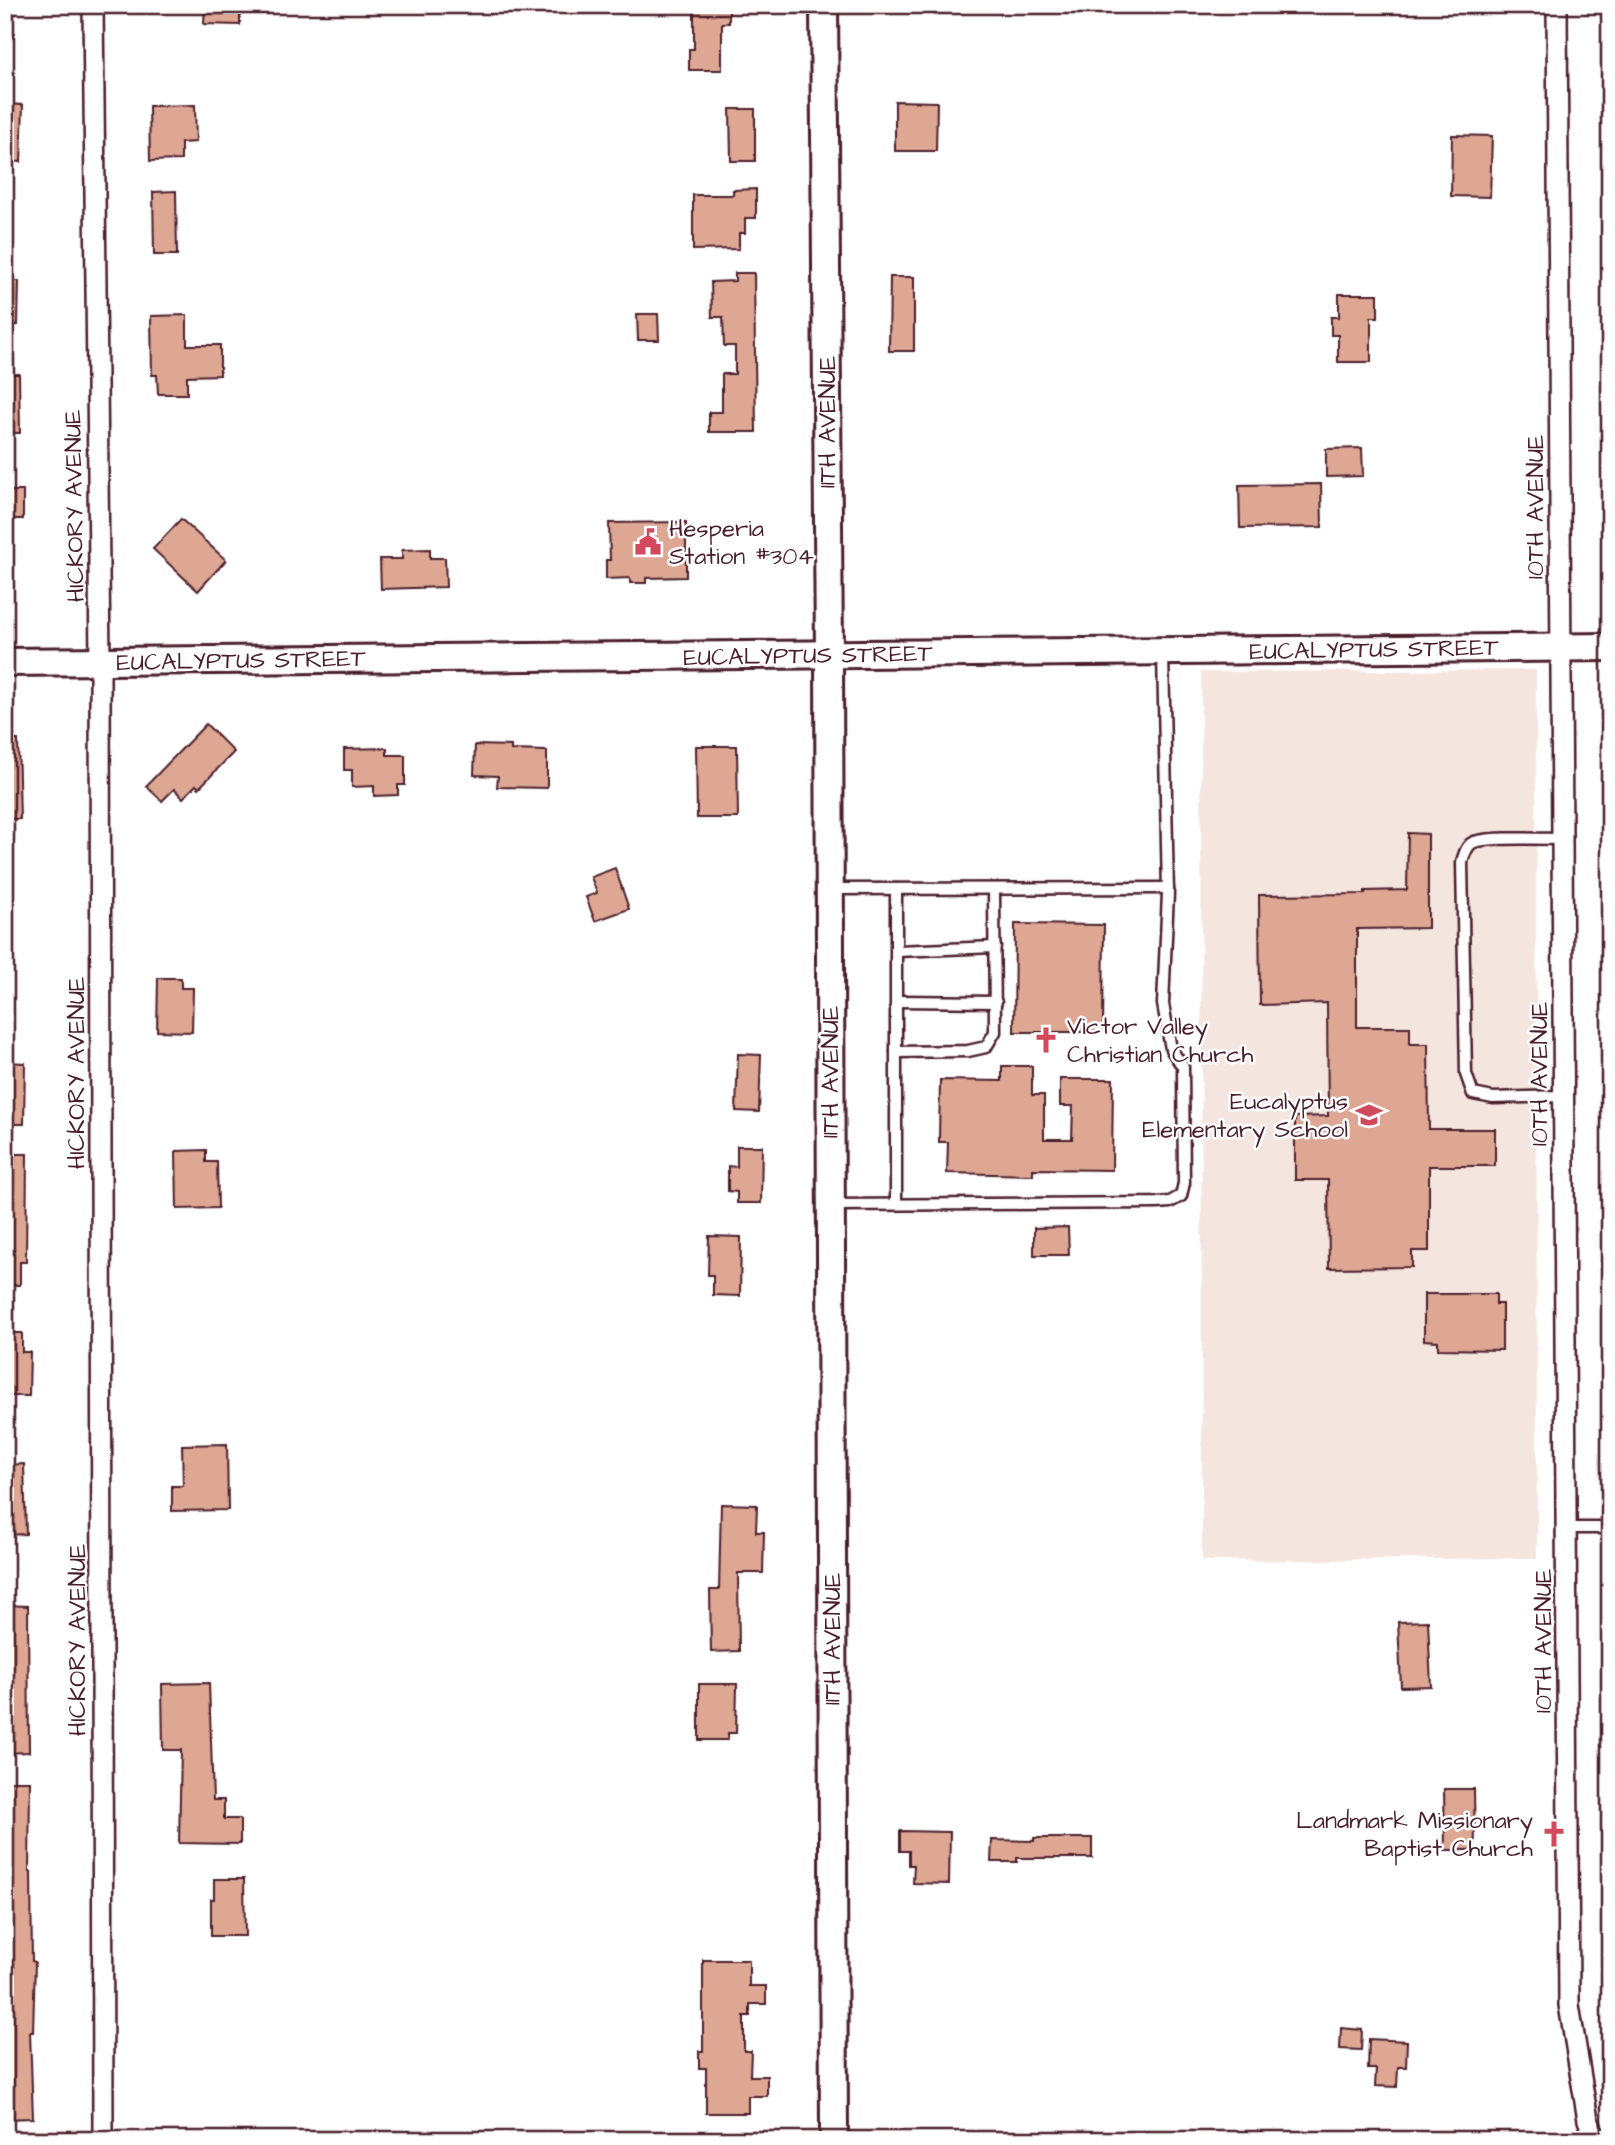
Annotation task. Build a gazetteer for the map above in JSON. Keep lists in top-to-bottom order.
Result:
{
  "streets": {
    "main road": ["11TH AVENUE", "EUCALYPTUS STREET"],
    "street": ["HICKORY AVENUE", "10TH AVENUE"]
  },
  "crossings": [
    ["11TH AVENUE", "EUCALYPTUS STREET"],
    ["HICKORY AVENUE", "EUCALYPTUS STREET"],
    ["10TH AVENUE", "EUCALYPTUS STREET"]
  ],
  "places": {
    "public building": ["Hesperia Station #304"],
    "church": ["Victor Valley Christian Church", "Landmark Missionary Baptist Church"],
    "school or university": ["Eucalyptus Elementary School"]
  }
}
